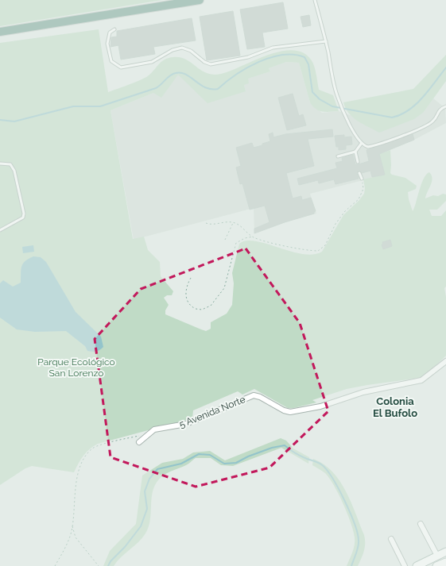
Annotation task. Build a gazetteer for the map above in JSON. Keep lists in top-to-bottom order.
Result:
{
  "streets": {
    "street": ["5 Avenida Norte"]
  },
  "districts": ["Colonia El Bufolo"],
  "parks": ["Parque Ecológico San Lorenzo"]
}
